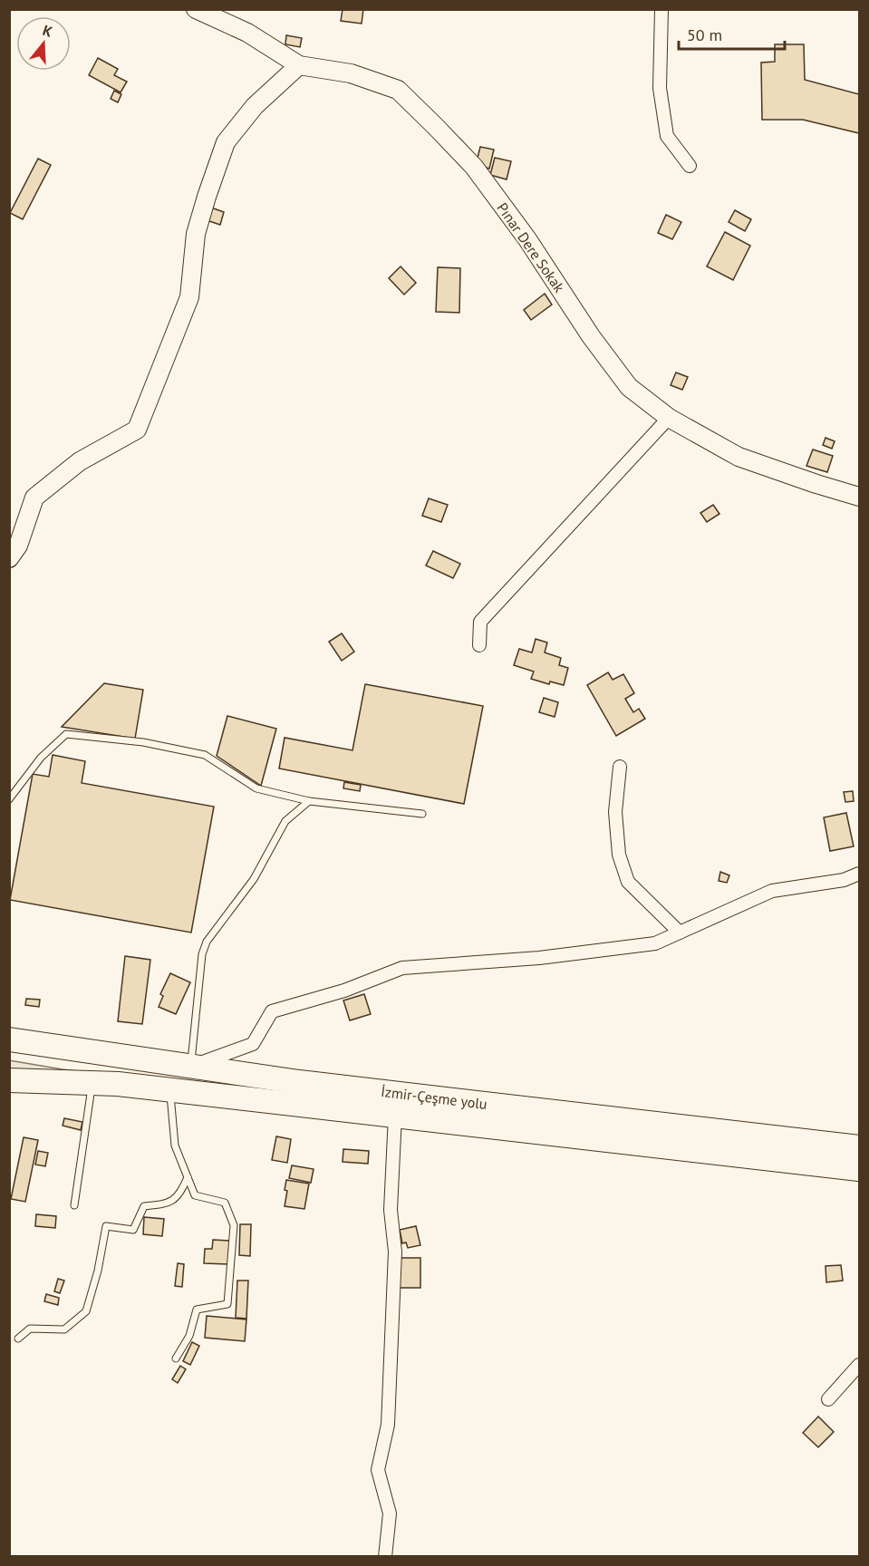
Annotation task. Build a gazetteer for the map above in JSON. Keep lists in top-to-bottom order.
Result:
{
  "streets": {
    "highway": ["İzmir-Çeşme yolu"],
    "street": ["Pınar Dere Sokak"]
  },
  "scale_bar": "50 m",
  "north": "top"
}
